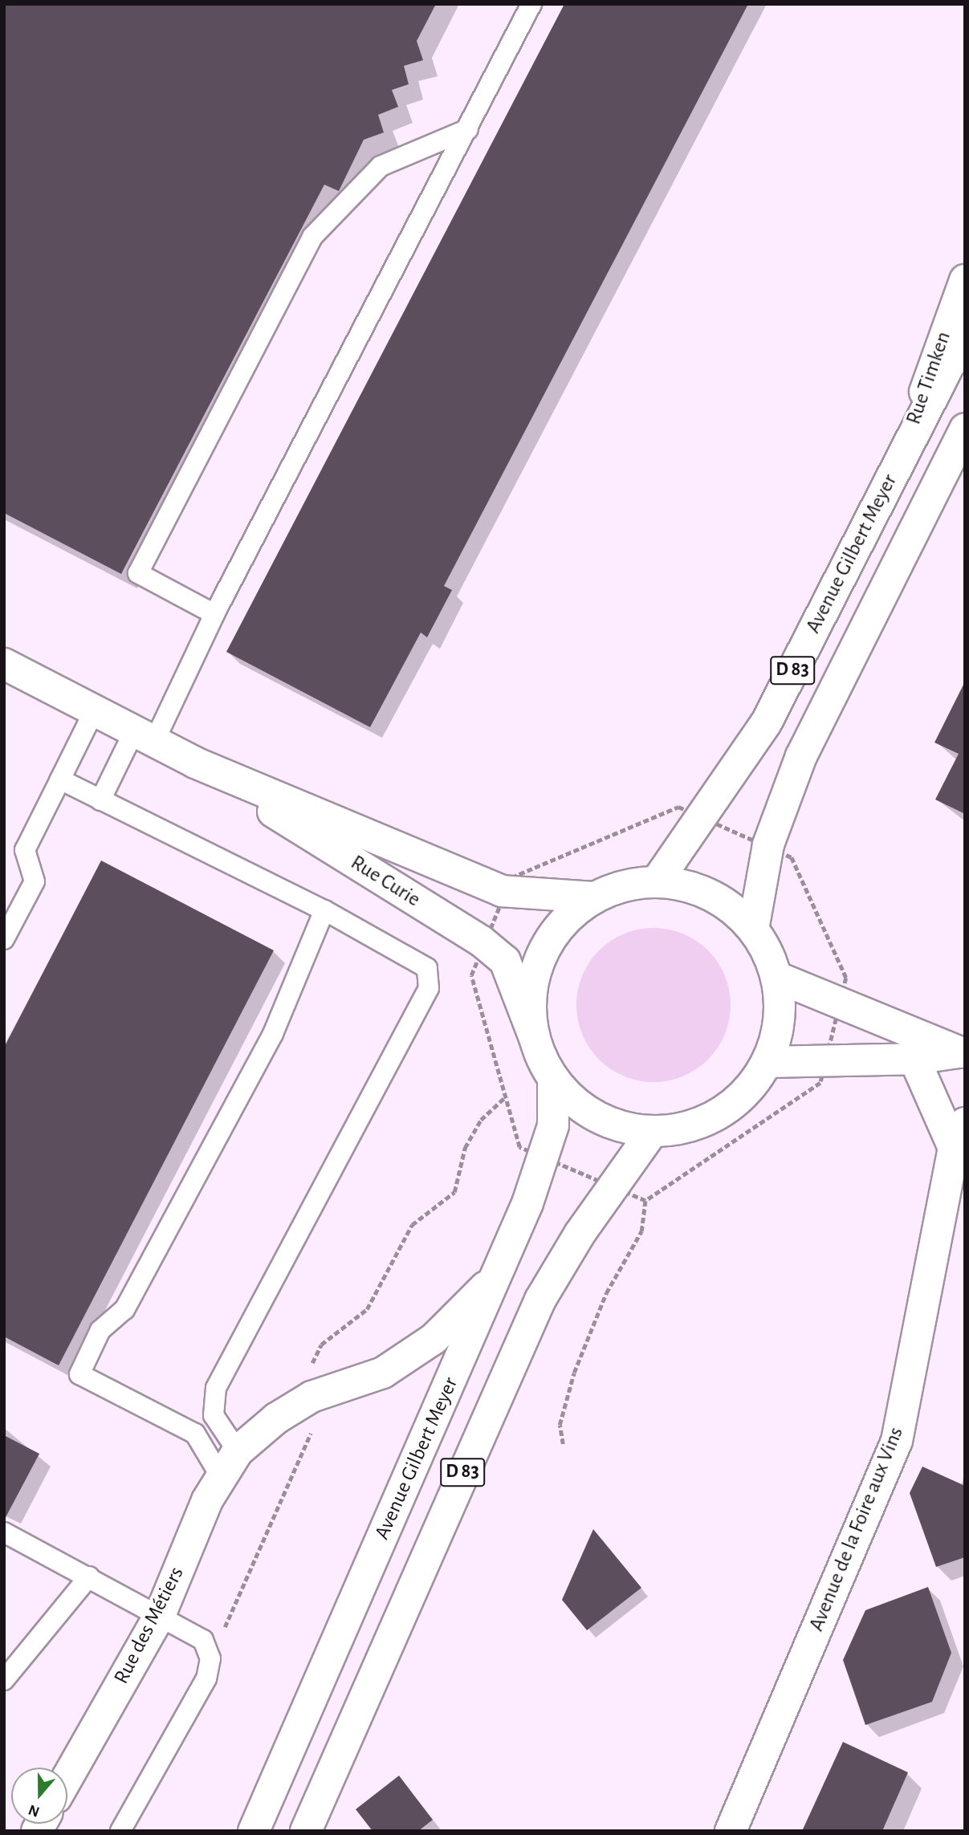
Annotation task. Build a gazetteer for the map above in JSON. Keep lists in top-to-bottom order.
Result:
{
  "streets": {
    "main road": [
      "Rue Timken",
      "Avenue Gilbert Meyer",
      "D 83",
      "Rue Curie",
      "Avenue de la Foire aux Vins",
      "Rue des Métiers"
    ]
  },
  "crossings": [
    ["Rue Timken", "Avenue Gilbert Meyer"],
    ["Avenue Gilbert Meyer", "Rue Curie"]
  ],
  "north": "bottom"
}
